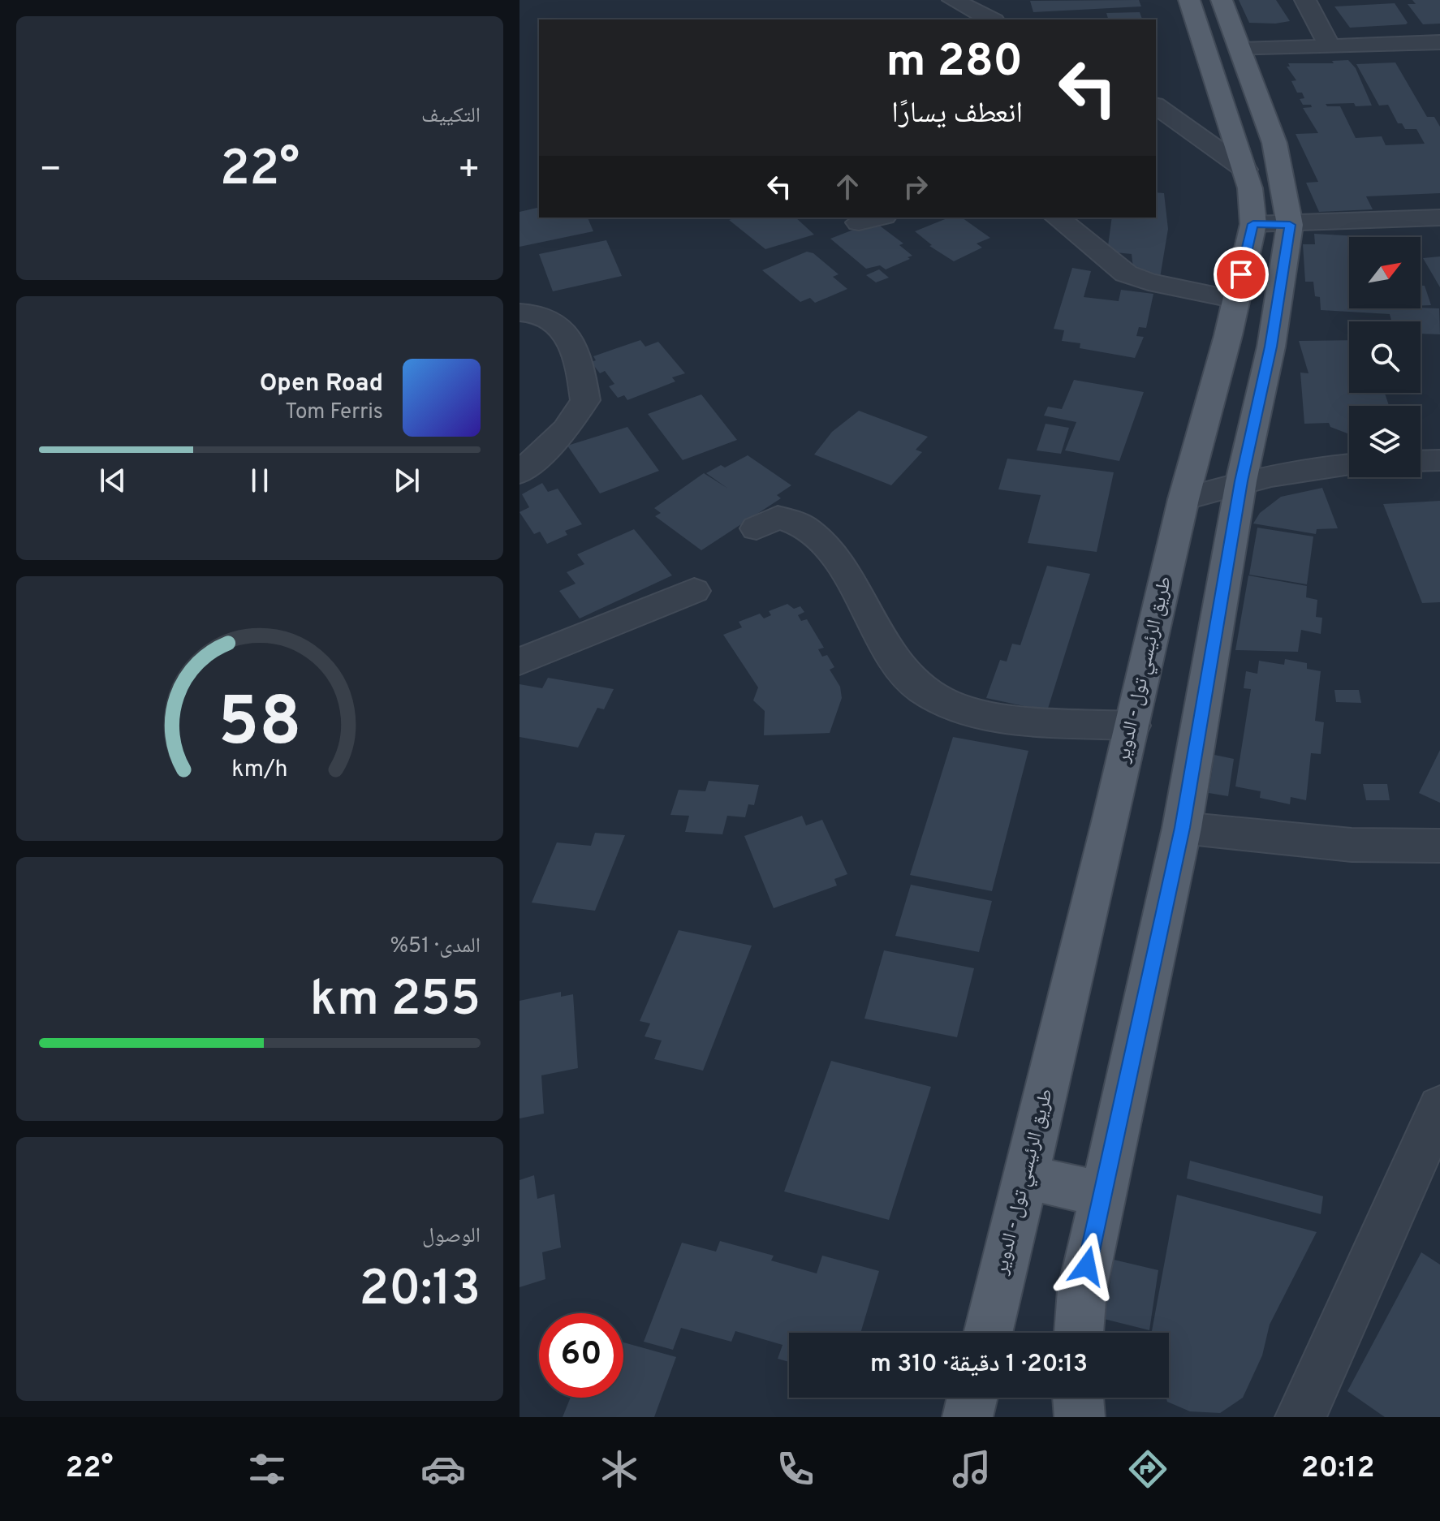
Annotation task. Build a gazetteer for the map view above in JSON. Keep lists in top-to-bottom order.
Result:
{
  "streets": {
    "main road": ["طريق الرئيسي تول - الدوير"]
  },
  "north": "top right",
  "page": {
    "tile": [
      "التكييف",
      ["المدى · 51%", "255 km"],
      ["الوصول", "20:13"]
    ],
    "turn": ["280 m", "انعطف يسارًا"],
    "heat": ["−", "22°", "+"],
    "song": ["Open Road", "Tom Ferris"],
    "limit": "60",
    "trip": "20:13 · 1 دقيقة · 310 m",
    "tabs": ["20:12", "22°"],
    "gauge": ["58", "km/h"]
  }
}
